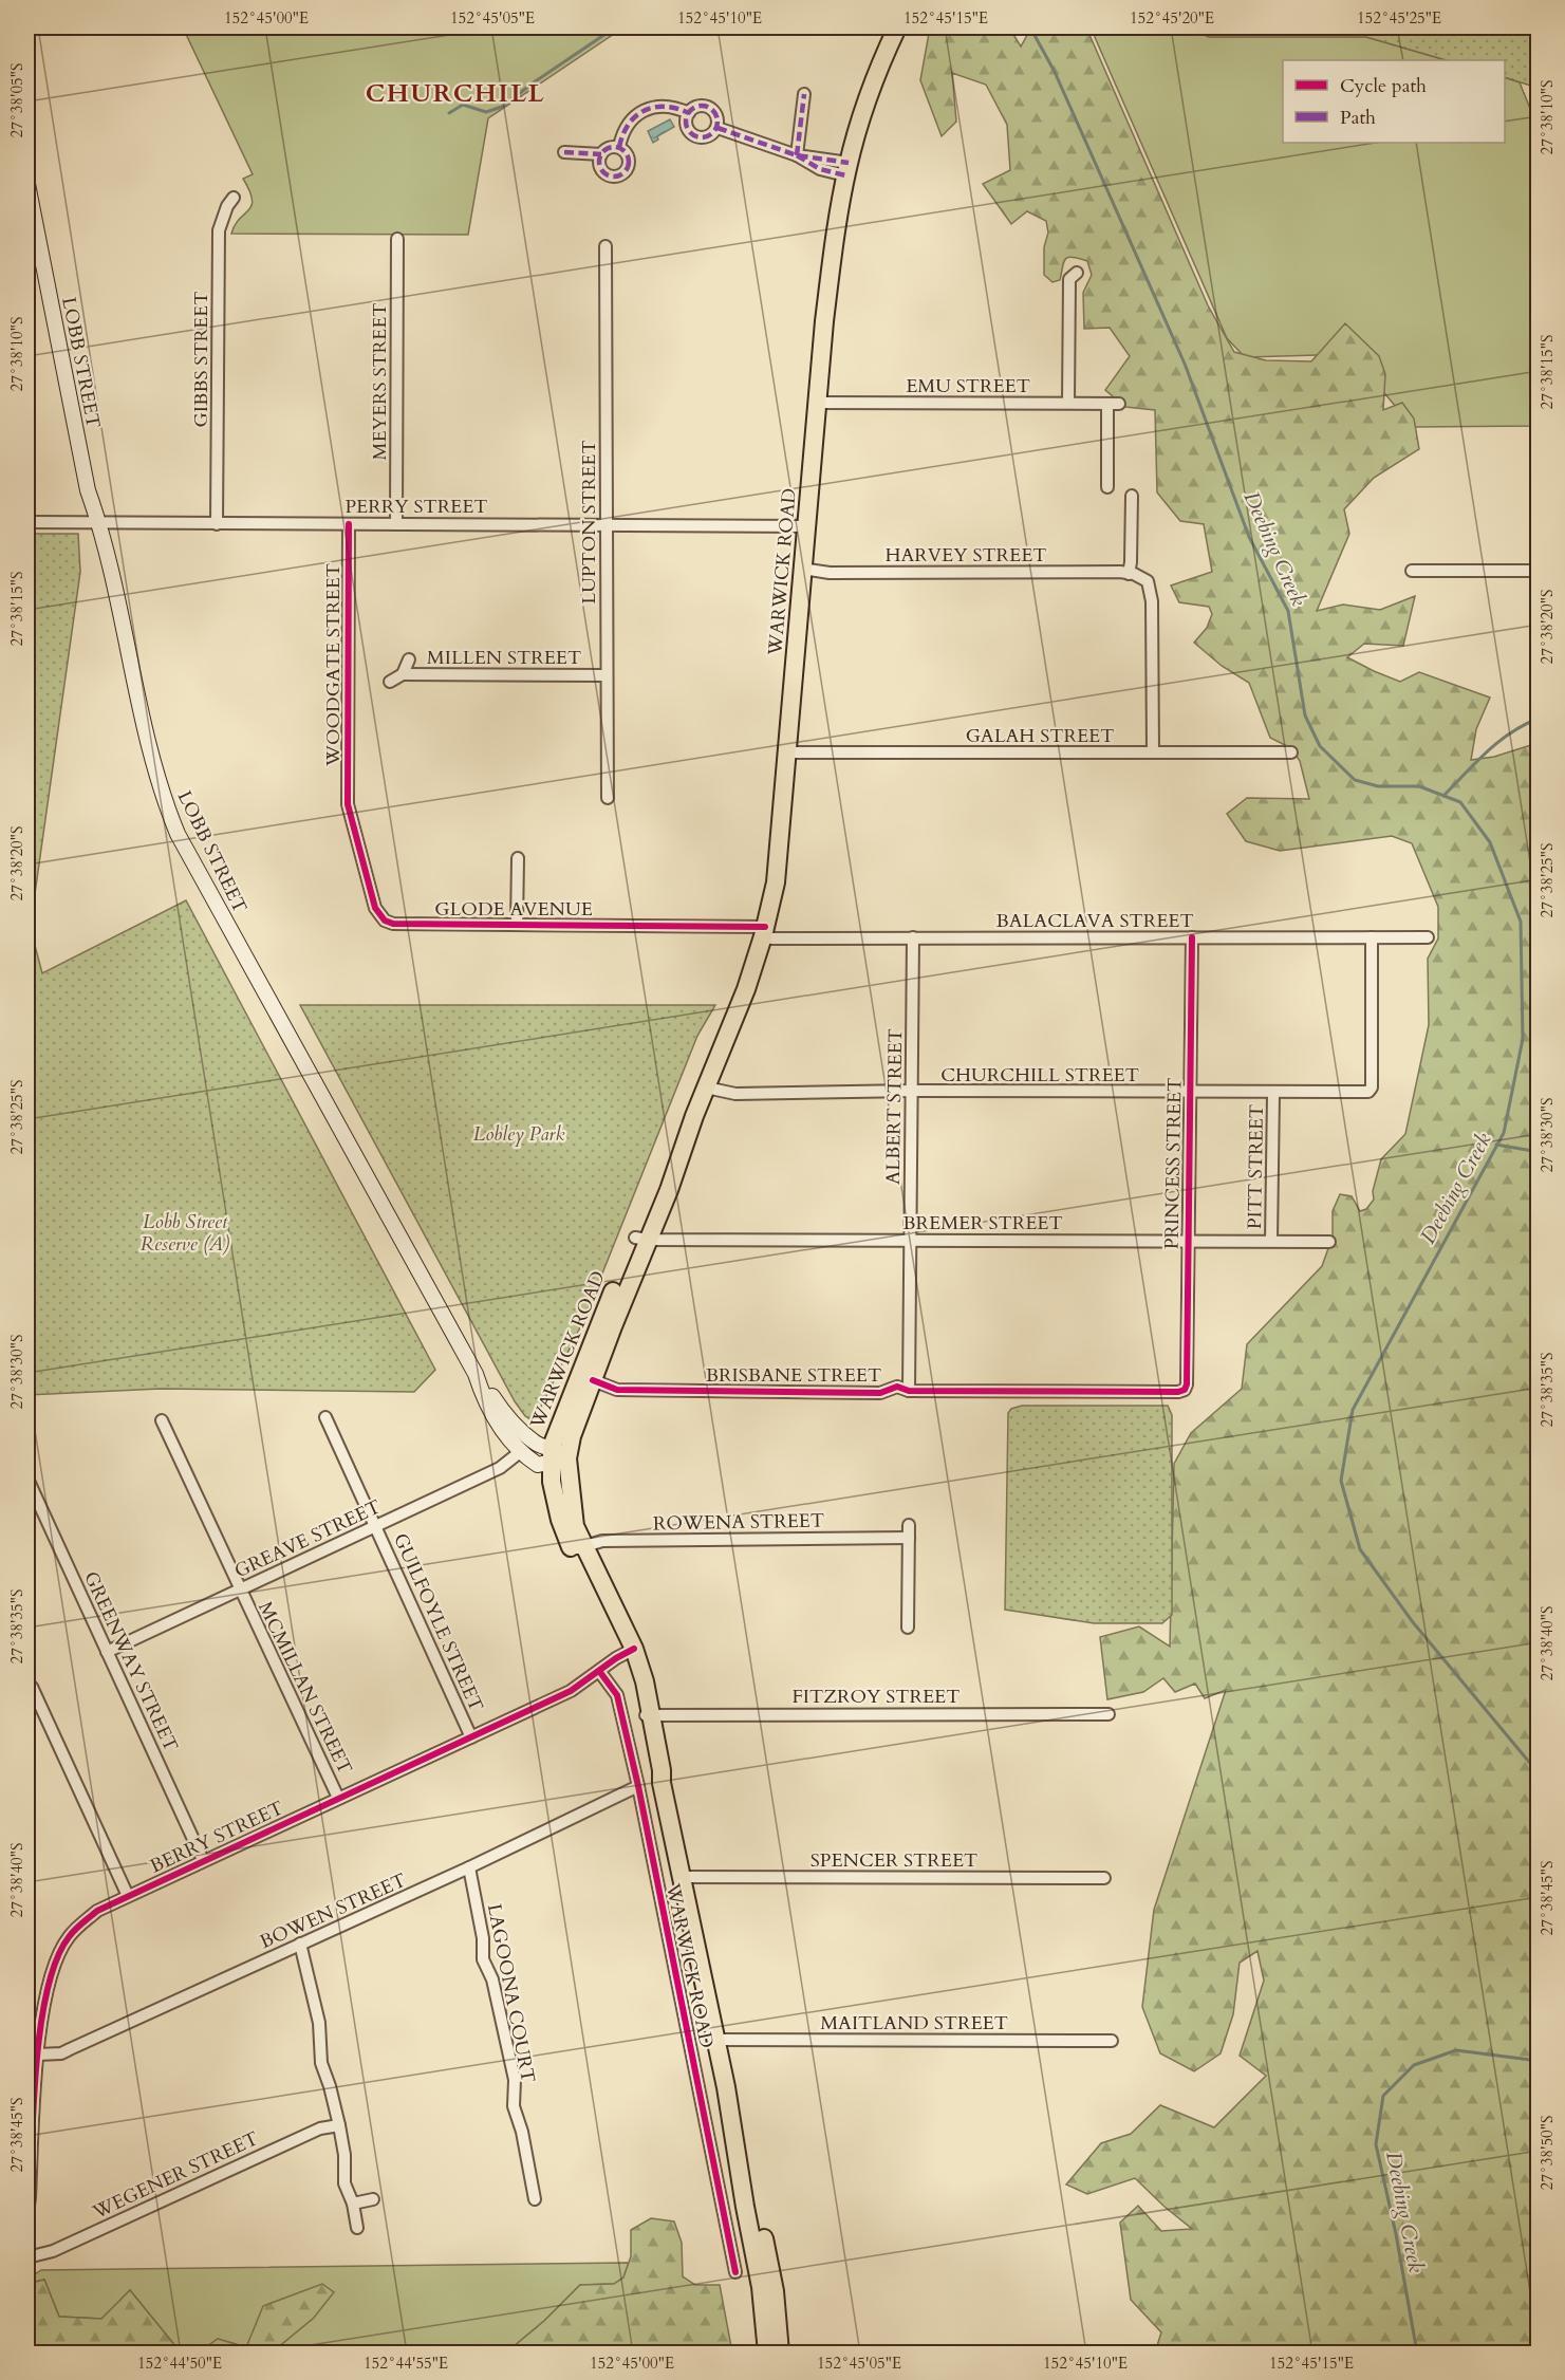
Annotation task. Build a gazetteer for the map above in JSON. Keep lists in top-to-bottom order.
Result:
{
  "streets": {
    "main road": ["LOBB STREET", "WARWICK ROAD"],
    "street": [
      "GIBBS STREET",
      "MEYERS STREET",
      "EMU STREET",
      "PERRY STREET",
      "LUPTON STREET",
      "HARVEY STREET",
      "MILLEN STREET",
      "WOODGATE STREET",
      "GALAH STREET",
      "GLODE AVENUE",
      "BALACLAVA STREET",
      "CHURCHILL STREET",
      "ALBERT STREET",
      "PRINCESS STREET",
      "PITT STREET",
      "BREMER STREET",
      "BRISBANE STREET",
      "ROWENA STREET",
      "GREAVE STREET",
      "GUILFOYLE STREET",
      "GREENWAY STREET",
      "MCMILLAN STREET",
      "FITZROY STREET",
      "BERRY STREET",
      "SPENCER STREET",
      "BOWEN STREET",
      "LAGOONA COURT",
      "MAITLAND STREET",
      "WEGENER STREET"
    ]
  },
  "crossings": [
    ["GIBBS STREET", "PERRY STREET"],
    ["LOBB STREET", "PERRY STREET"],
    ["LOBB STREET", "WARWICK ROAD"],
    ["LOBB STREET", "GREAVE STREET"],
    ["MEYERS STREET", "PERRY STREET"],
    ["EMU STREET", "WARWICK ROAD"],
    ["PERRY STREET", "LUPTON STREET"],
    ["PERRY STREET", "WARWICK ROAD"],
    ["PERRY STREET", "WOODGATE STREET"],
    ["LUPTON STREET", "MILLEN STREET"],
    ["HARVEY STREET", "WARWICK ROAD"],
    ["WARWICK ROAD", "GALAH STREET"],
    ["WARWICK ROAD", "GLODE AVENUE"],
    ["WARWICK ROAD", "BALACLAVA STREET"],
    ["WARWICK ROAD", "CHURCHILL STREET"],
    ["WARWICK ROAD", "BREMER STREET"],
    ["WARWICK ROAD", "BRISBANE STREET"],
    ["WARWICK ROAD", "ROWENA STREET"],
    ["WARWICK ROAD", "FITZROY STREET"],
    ["WARWICK ROAD", "BERRY STREET"],
    ["WARWICK ROAD", "SPENCER STREET"],
    ["WARWICK ROAD", "BOWEN STREET"],
    ["WARWICK ROAD", "MAITLAND STREET"],
    ["WOODGATE STREET", "GLODE AVENUE"],
    ["GLODE AVENUE", "BALACLAVA STREET"],
    ["BALACLAVA STREET", "CHURCHILL STREET"],
    ["BALACLAVA STREET", "ALBERT STREET"],
    ["BALACLAVA STREET", "PRINCESS STREET"],
    ["CHURCHILL STREET", "ALBERT STREET"],
    ["CHURCHILL STREET", "PRINCESS STREET"],
    ["CHURCHILL STREET", "PITT STREET"],
    ["ALBERT STREET", "BREMER STREET"],
    ["ALBERT STREET", "BRISBANE STREET"],
    ["PRINCESS STREET", "BREMER STREET"],
    ["PRINCESS STREET", "BRISBANE STREET"],
    ["PITT STREET", "BREMER STREET"],
    ["GREAVE STREET", "GUILFOYLE STREET"],
    ["GREAVE STREET", "GREENWAY STREET"],
    ["GREAVE STREET", "MCMILLAN STREET"],
    ["GUILFOYLE STREET", "BERRY STREET"],
    ["GREENWAY STREET", "BERRY STREET"],
    ["MCMILLAN STREET", "BERRY STREET"],
    ["BERRY STREET", "BOWEN STREET"],
    ["BOWEN STREET", "LAGOONA COURT"]
  ],
  "districts": ["CHURCHILL"],
  "water": ["Deebing Creek"],
  "parks": ["Lobley Park", "Lobb Street Reserve (A)"],
  "legend": ["Cycle path", "Path"],
  "coordinates": [
    "152°45'00\"E",
    "152°45'05\"E",
    "152°45'10\"E",
    "152°45'15\"E",
    "152°45'20\"E",
    "152°45'25\"E",
    "27°38'05\"S",
    "27°38'10\"S",
    "27°38'15\"S",
    "27°38'20\"S",
    "27°38'25\"S",
    "27°38'30\"S",
    "27°38'35\"S",
    "27°38'40\"S",
    "27°38'45\"S",
    "27°38'50\"S",
    "152°44'50\"E",
    "152°44'55\"E"
  ]
}
